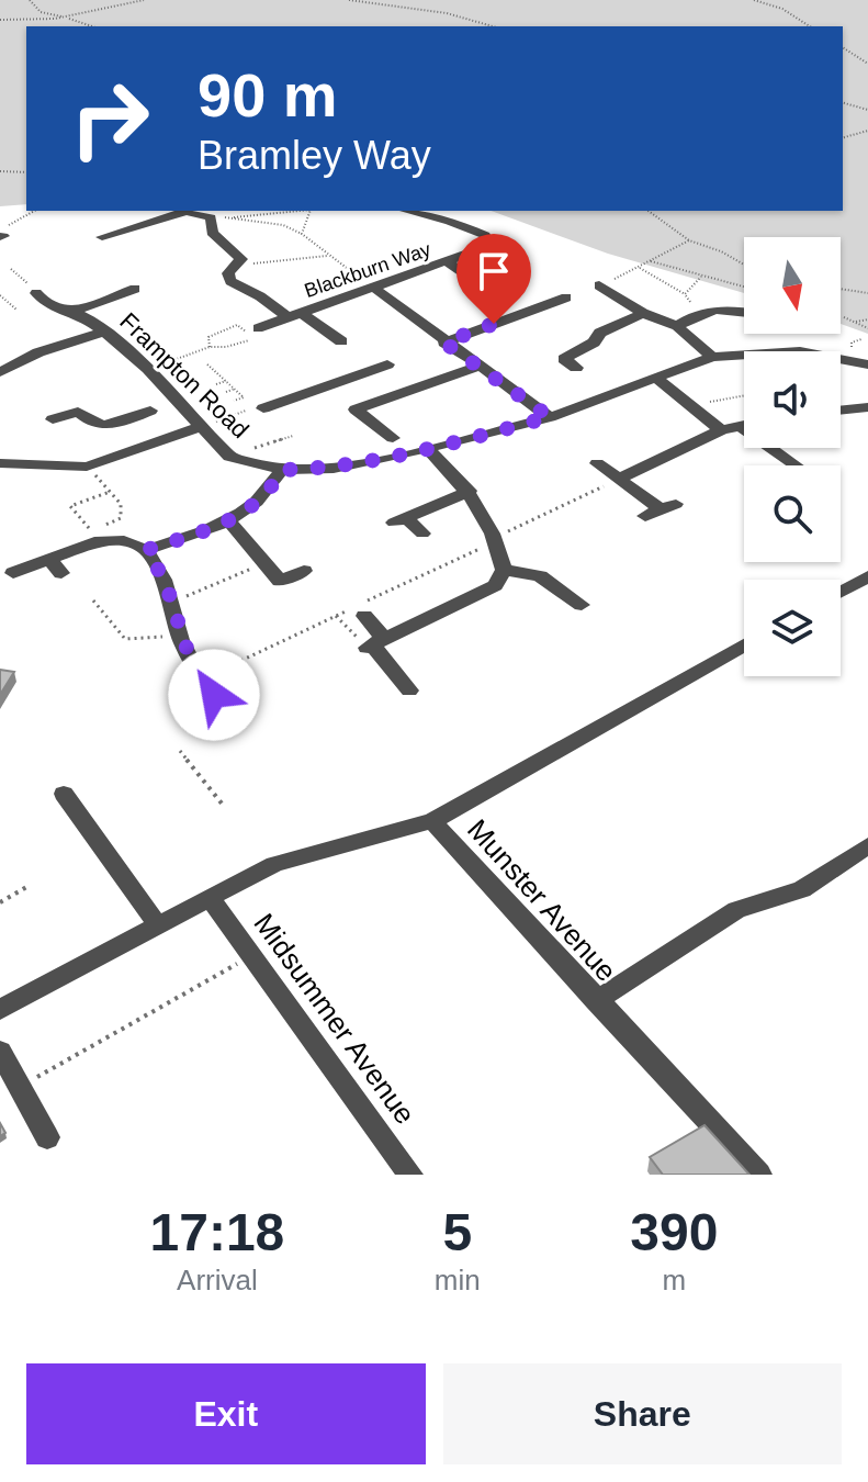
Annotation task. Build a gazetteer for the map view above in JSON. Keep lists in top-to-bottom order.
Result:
{
  "streets": {
    "street": [
      "Blackburn Way",
      "Frampton Road",
      "Munster Avenue",
      "Midsummer Avenue"
    ]
  },
  "north": "bottom",
  "page": {
    "turn": ["90 m", "Bramley Way"],
    "eta": [
      "17:18",
      "Arrival",
      "5",
      "min",
      "390",
      "m"
    ],
    "buttons": ["Exit", "Share"]
  }
}
